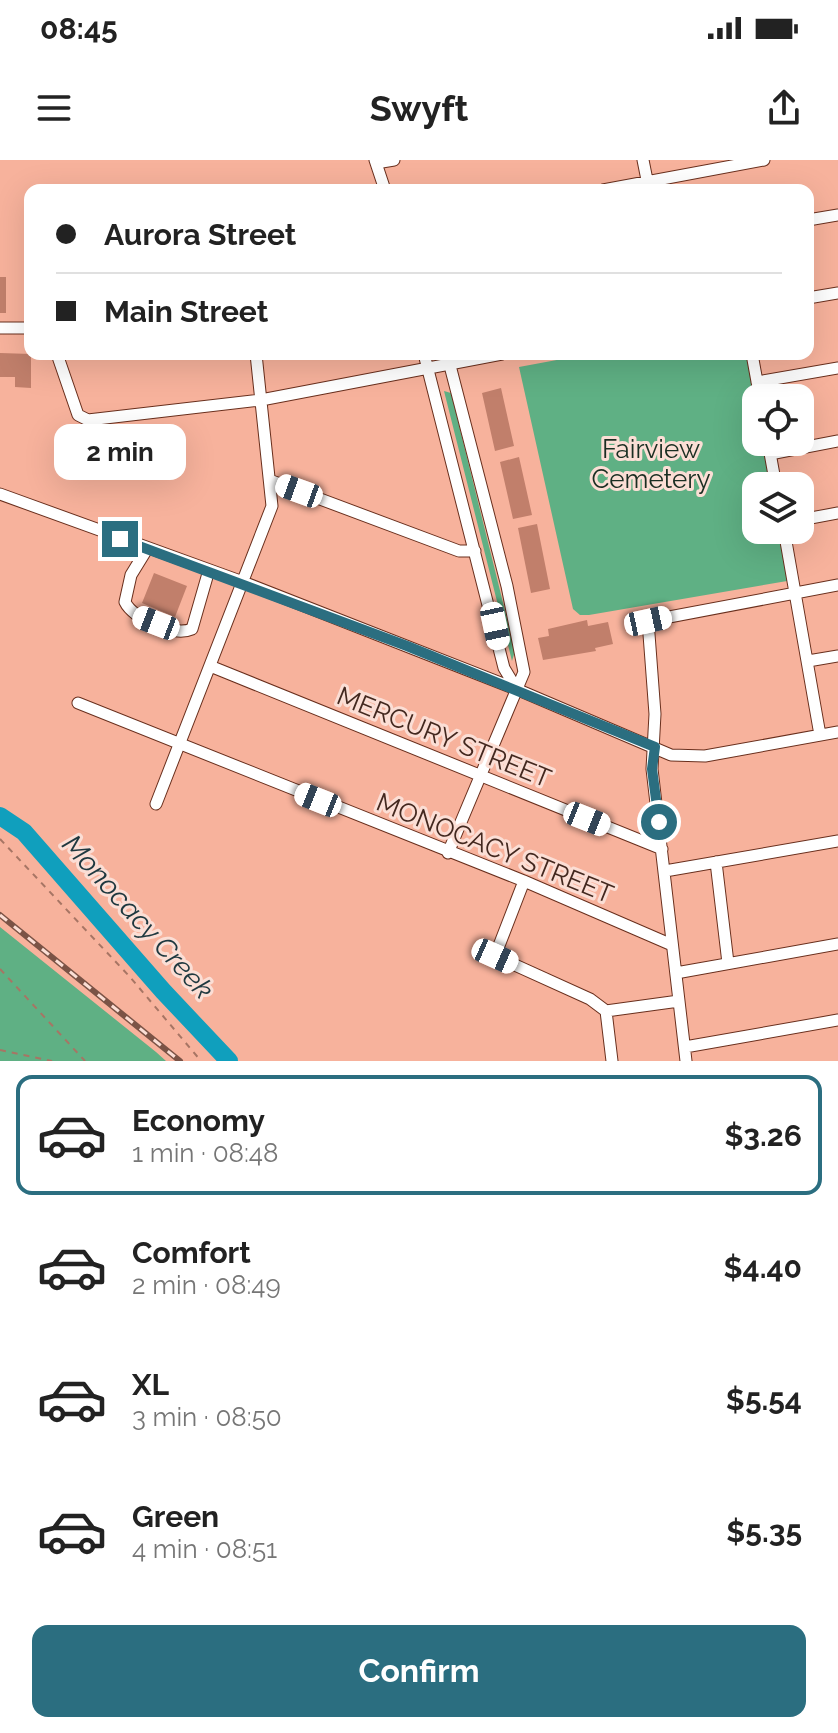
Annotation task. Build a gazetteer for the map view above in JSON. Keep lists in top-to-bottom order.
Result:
{
  "streets": {
    "street": ["MERCURY STREET", "MONOCACY STREET"]
  },
  "water": ["Monocacy Creek"],
  "parks": ["Fairview Cemetery"],
  "page": {
    "status": "08:45",
    "header": "Swyft",
    "banner": ["Aurora Street", "Main Street"],
    "bubble": "2 min",
    "list": [
      {
        "name": "Economy",
        "note": "1 min · 08:48",
        "value": "$3.26"
      },
      {
        "name": "Comfort",
        "note": "2 min · 08:49",
        "value": "$4.40"
      },
      {
        "name": "XL",
        "note": "3 min · 08:50",
        "value": "$5.54"
      },
      {
        "name": "Green",
        "note": "4 min · 08:51",
        "value": "$5.35"
      }
    ],
    "buttons": "Confirm"
  }
}
